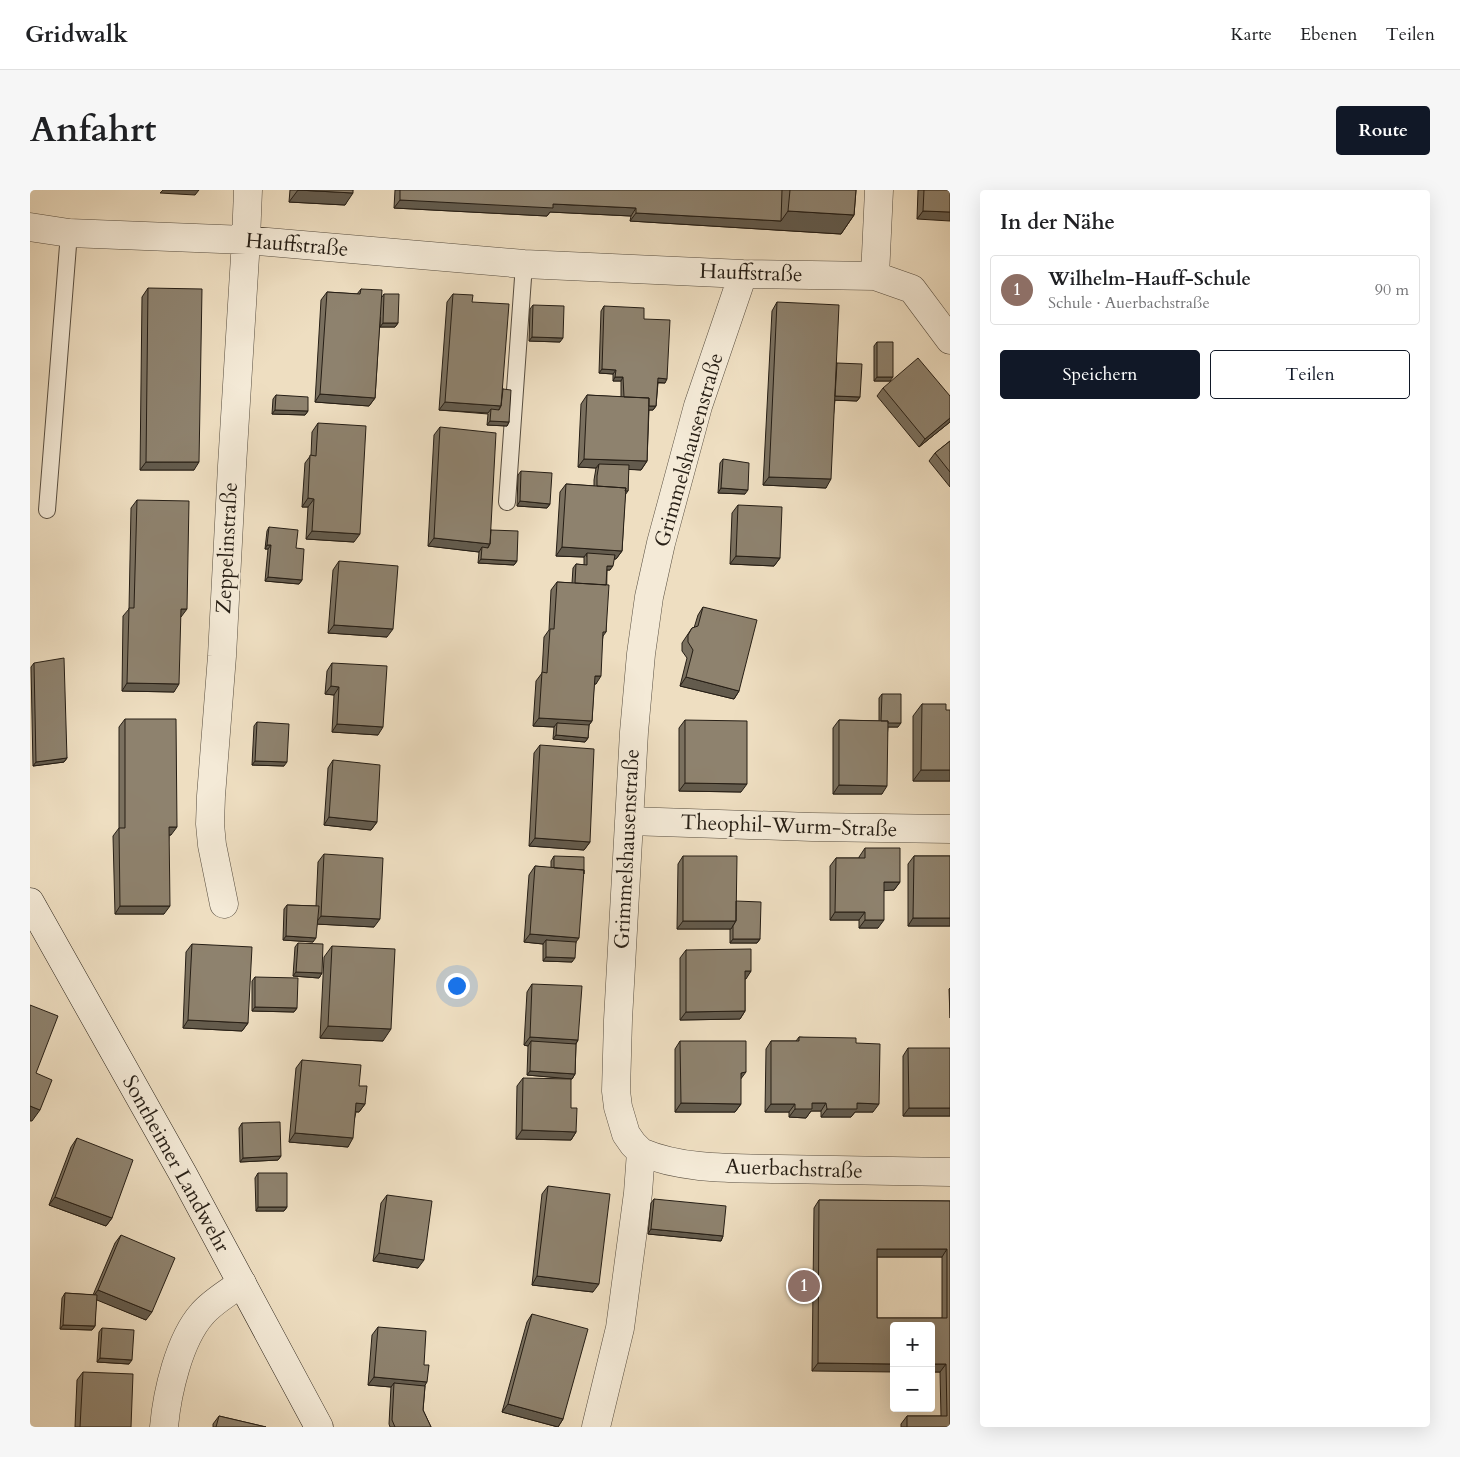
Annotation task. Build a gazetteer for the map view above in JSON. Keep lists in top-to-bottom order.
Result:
{
  "streets": {
    "street": [
      "Hauffstraße",
      "Grimmelshausenstraße",
      "Zeppelinstraße",
      "Theophil-Wurm-Straße",
      "Sontheimer Landwehr",
      "Auerbachstraße"
    ]
  },
  "crossings": [
    ["Hauffstraße", "Grimmelshausenstraße"],
    ["Hauffstraße", "Zeppelinstraße"],
    ["Grimmelshausenstraße", "Theophil-Wurm-Straße"],
    ["Grimmelshausenstraße", "Auerbachstraße"]
  ],
  "page": {
    "header": "Gridwalk",
    "nav": ["Karte", "Ebenen", "Teilen"],
    "title": "Anfahrt",
    "buttons": [
      "Route",
      ["Speichern", "Teilen"]
    ],
    "heading": "In der Nähe",
    "list": [
      {
        "mark": "1",
        "name": "Wilhelm-Hauff-Schule",
        "note": "Schule · Auerbachstraße",
        "value": "90 m"
      }
    ],
    "pins": "1",
    "map_buttons": ["+", "−"]
  }
}
